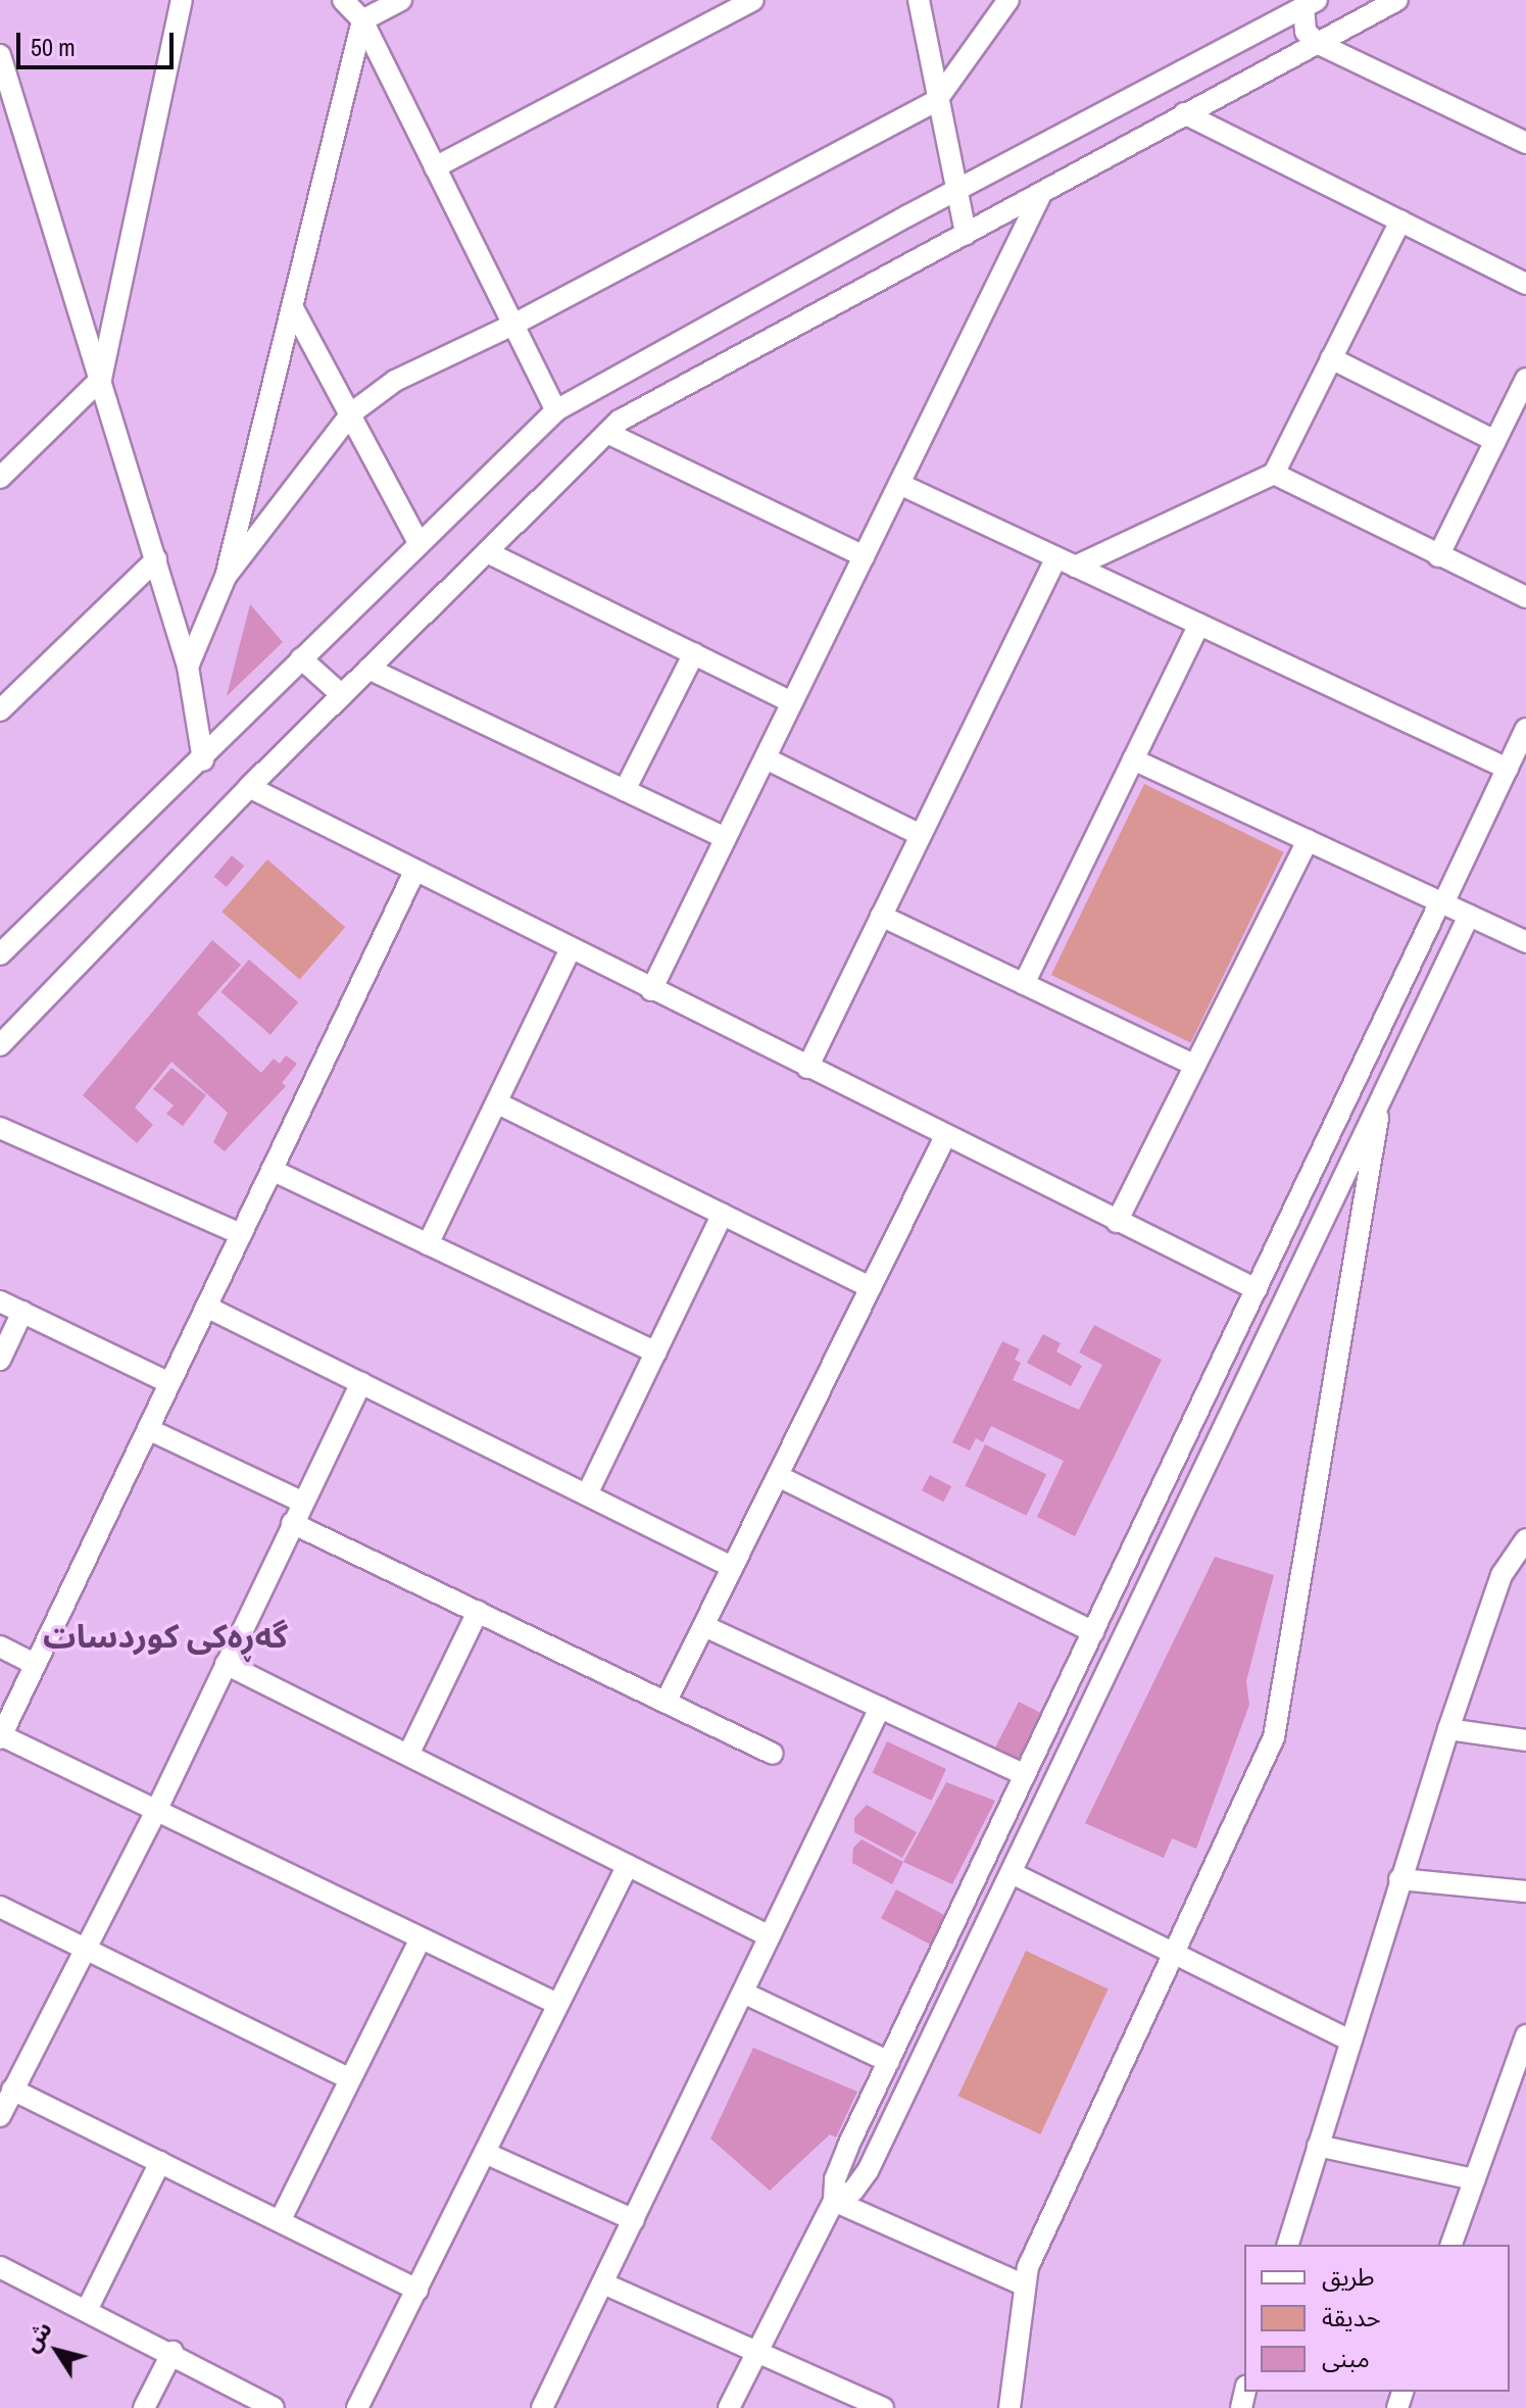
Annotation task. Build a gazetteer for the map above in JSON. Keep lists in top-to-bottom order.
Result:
{
  "districts": ["گەڕەکی کوردسات"],
  "legend": ["طريق", "حديقة", "مبنى"],
  "scale_bar": "50 m",
  "north": "top left"
}
